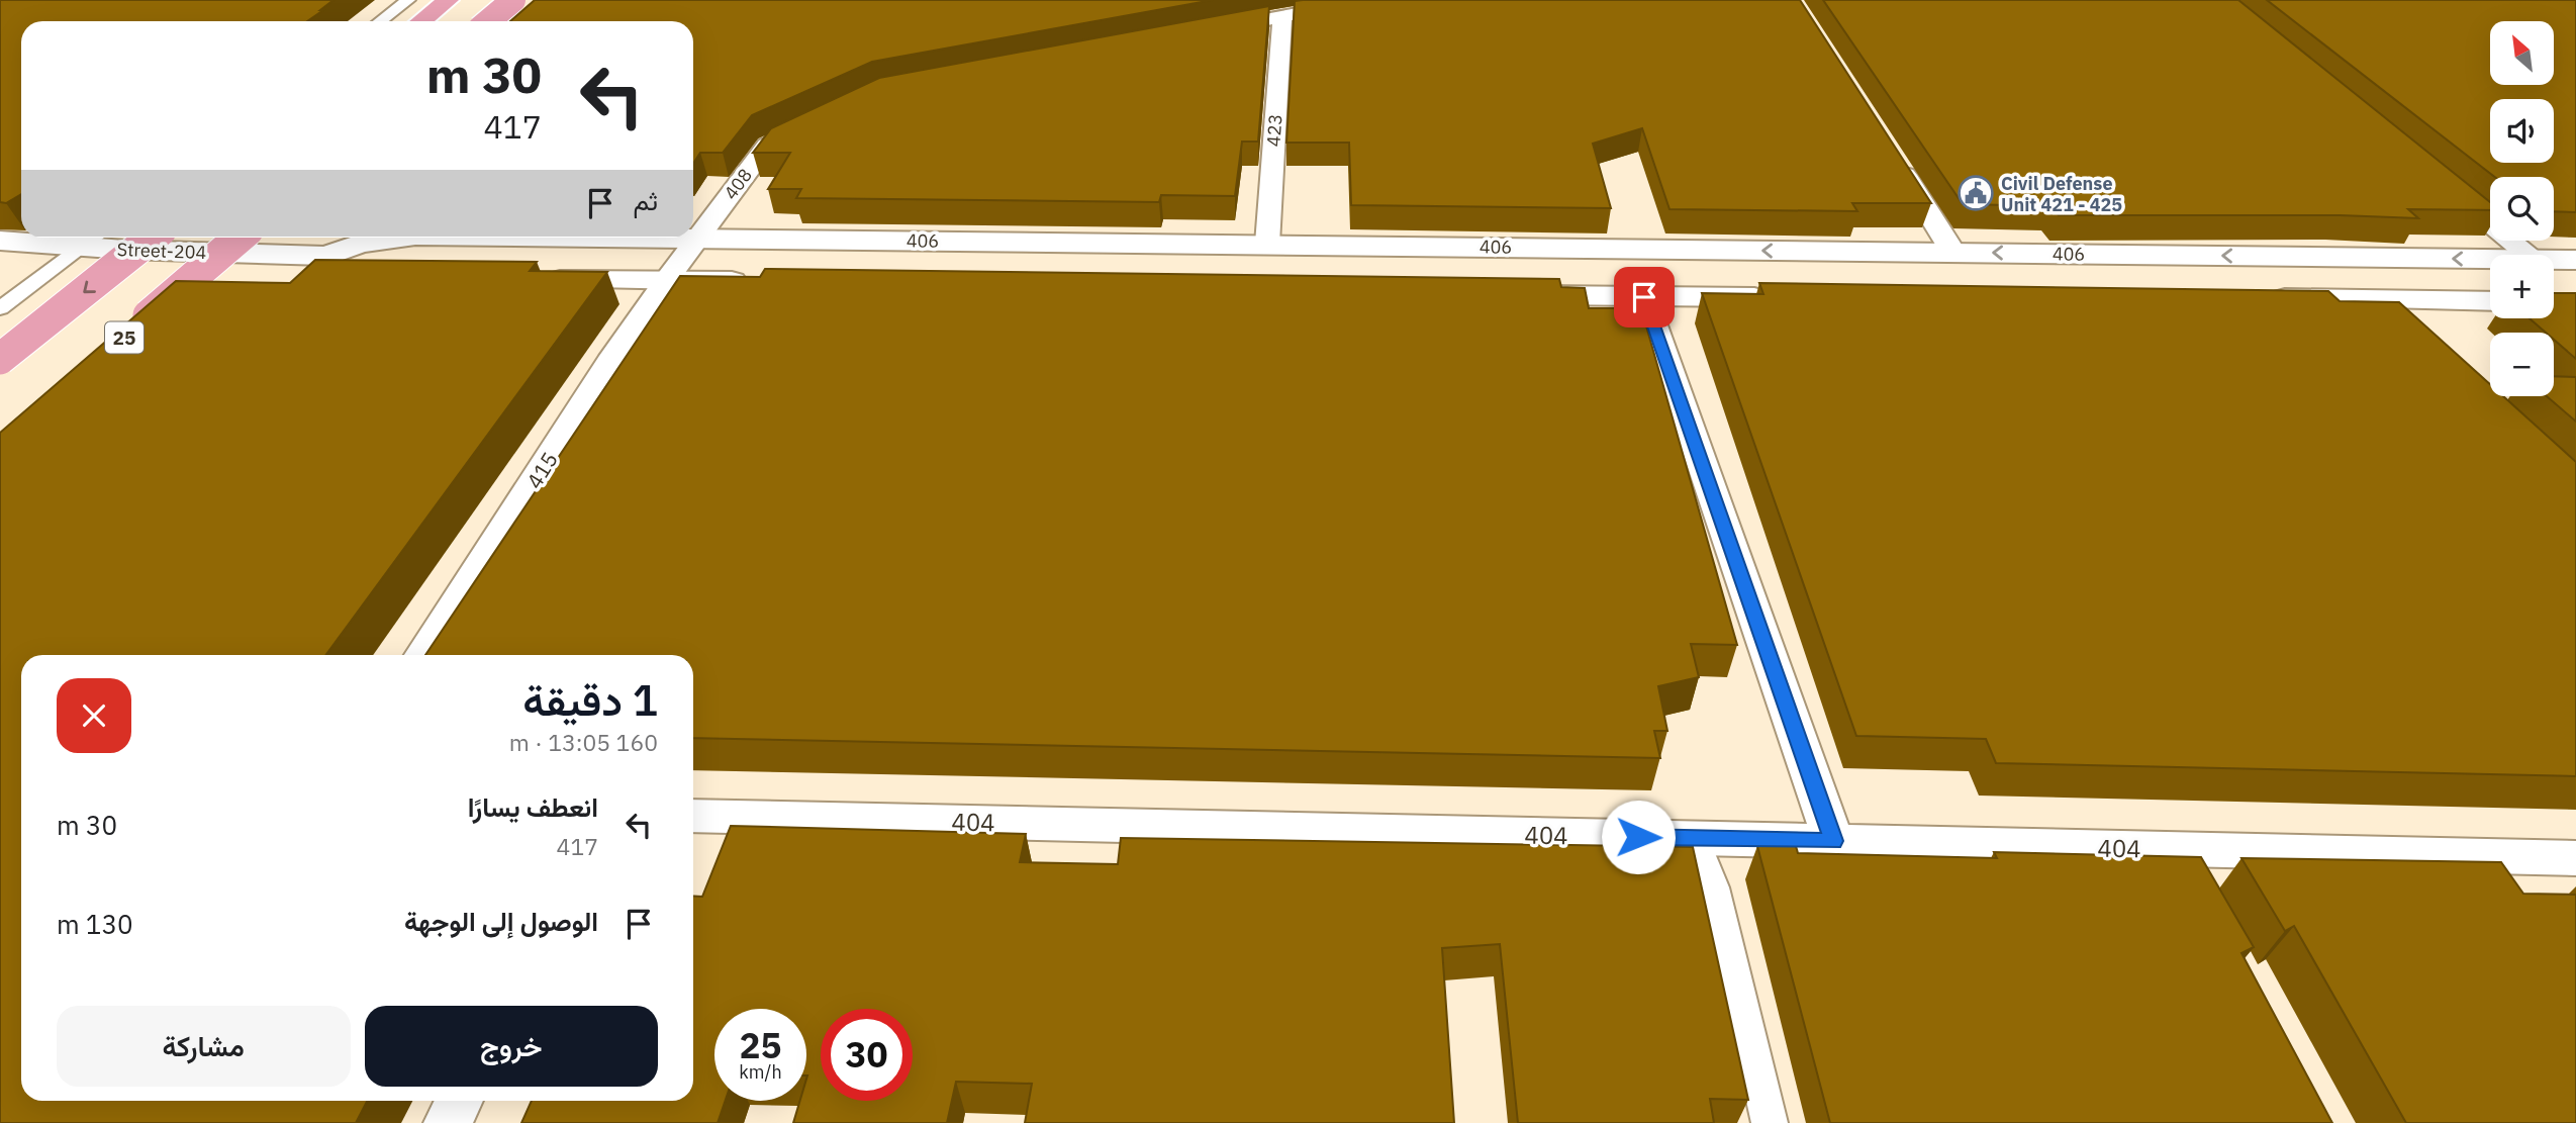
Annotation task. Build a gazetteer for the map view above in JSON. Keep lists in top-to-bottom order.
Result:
{
  "streets": {
    "main road": ["25"],
    "street": [
      "423",
      "408",
      "406",
      "Street-204",
      "415",
      "404"
    ]
  },
  "crossings": [
    ["423", "406"],
    ["408", "406"],
    ["408", "415"],
    ["406", "Street-204"]
  ],
  "places": {
    "public building": ["Civil Defense Unit 421 - 425"]
  },
  "north": "top left",
  "page": {
    "map_buttons": ["+", "−"],
    "turn": ["30 m", "417"],
    "then": "ثم",
    "heading": ["1 دقيقة", "160 m · 13:05"],
    "list": [
      {
        "name": "انعطف يسارًا",
        "note": "417",
        "value": "30 m"
      },
      {
        "name": "الوصول إلى الوجهة",
        "value": "130 m"
      }
    ],
    "buttons": ["خروج", "مشاركة"],
    "speed": "25 km/h",
    "limit": "30"
  }
}
